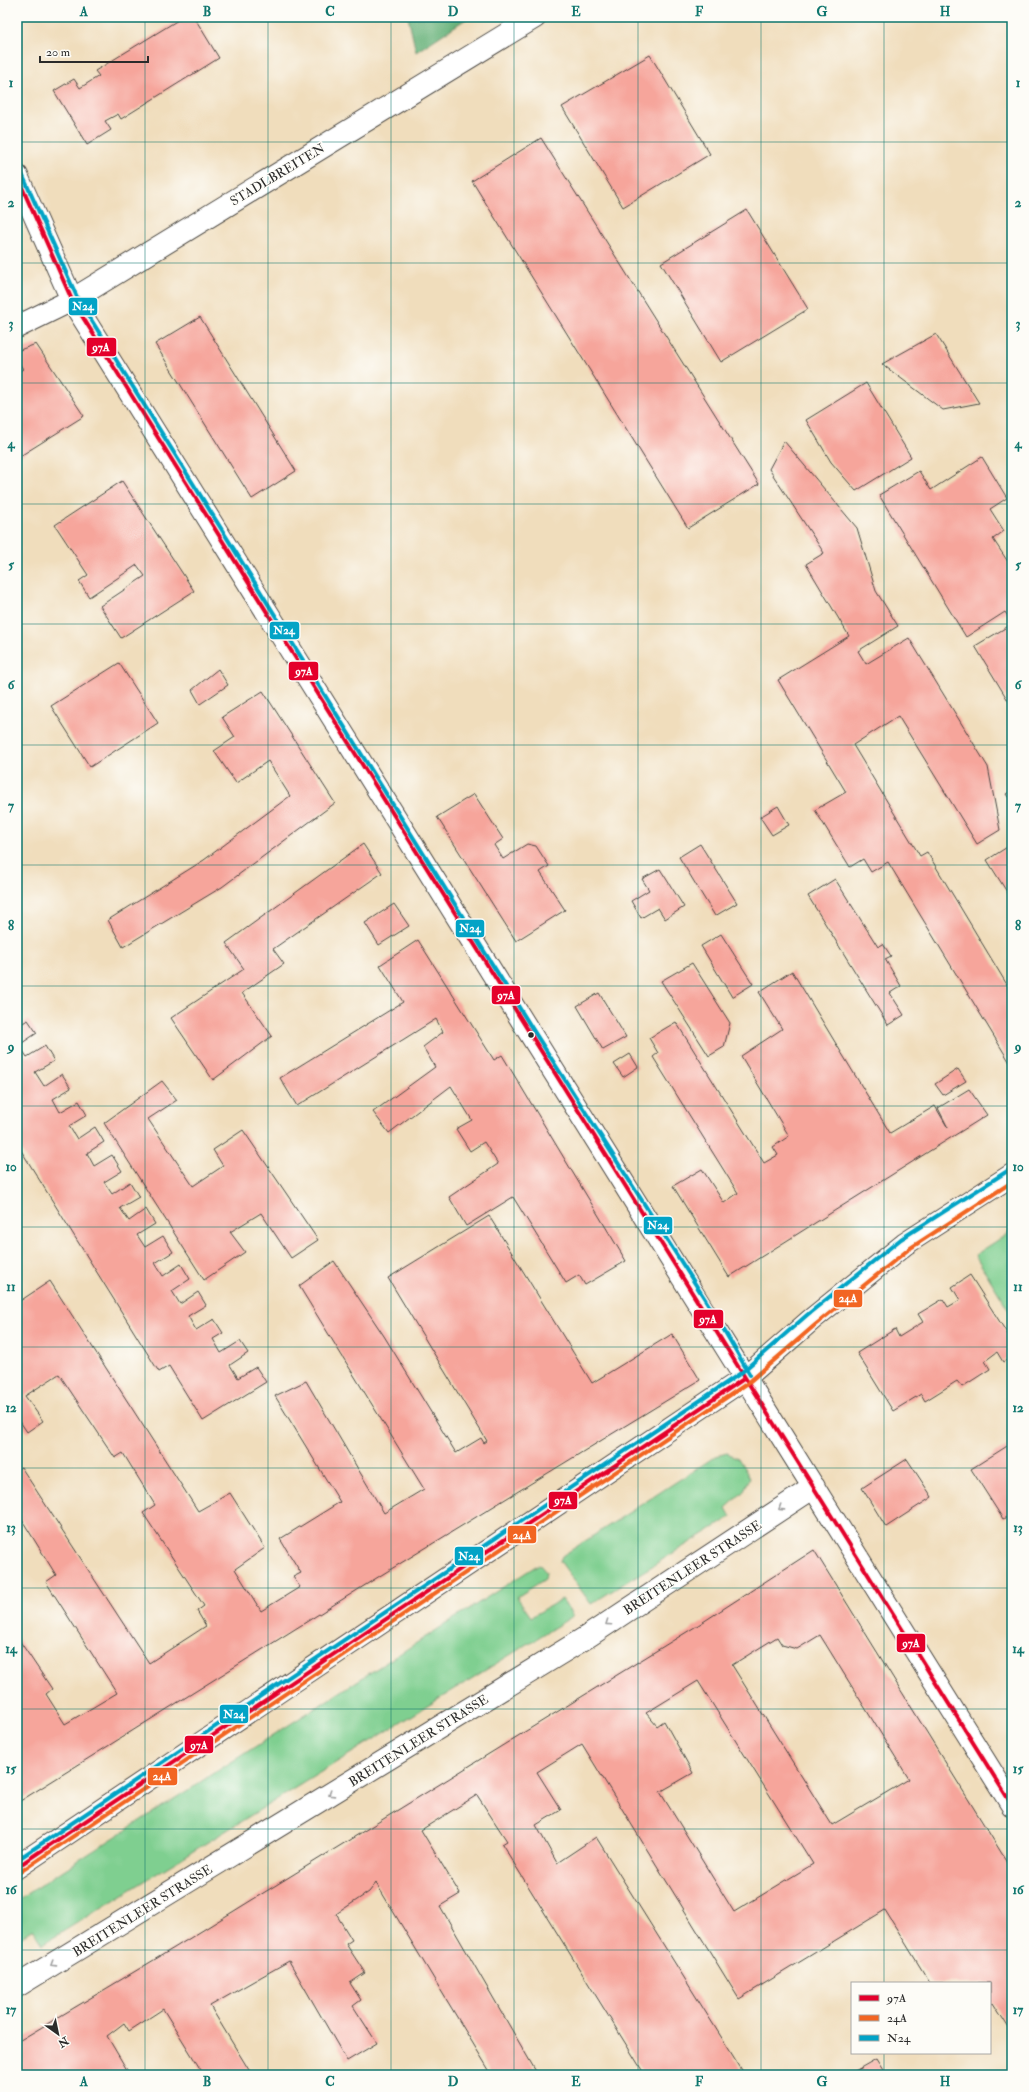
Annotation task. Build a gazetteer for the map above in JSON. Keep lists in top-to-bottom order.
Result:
{
  "streets": {
    "street": ["STADLBREITEN", "BREITENLEER STRASSE"]
  },
  "lines": ["transit line N24", "transit line 97A", "transit line 24A"],
  "legend": ["97A", "24A", "N24"],
  "scale_bar": "20 m",
  "north": "bottom right",
  "grid": {
    "columns": [
      "A",
      "B",
      "C",
      "D",
      "E",
      "F",
      "G",
      "H"
    ],
    "rows": [
      "1",
      "2",
      "3",
      "4",
      "5",
      "6",
      "7",
      "8",
      "9",
      "10",
      "11",
      "12",
      "13",
      "14",
      "15",
      "16",
      "17"
    ]
  }
}
